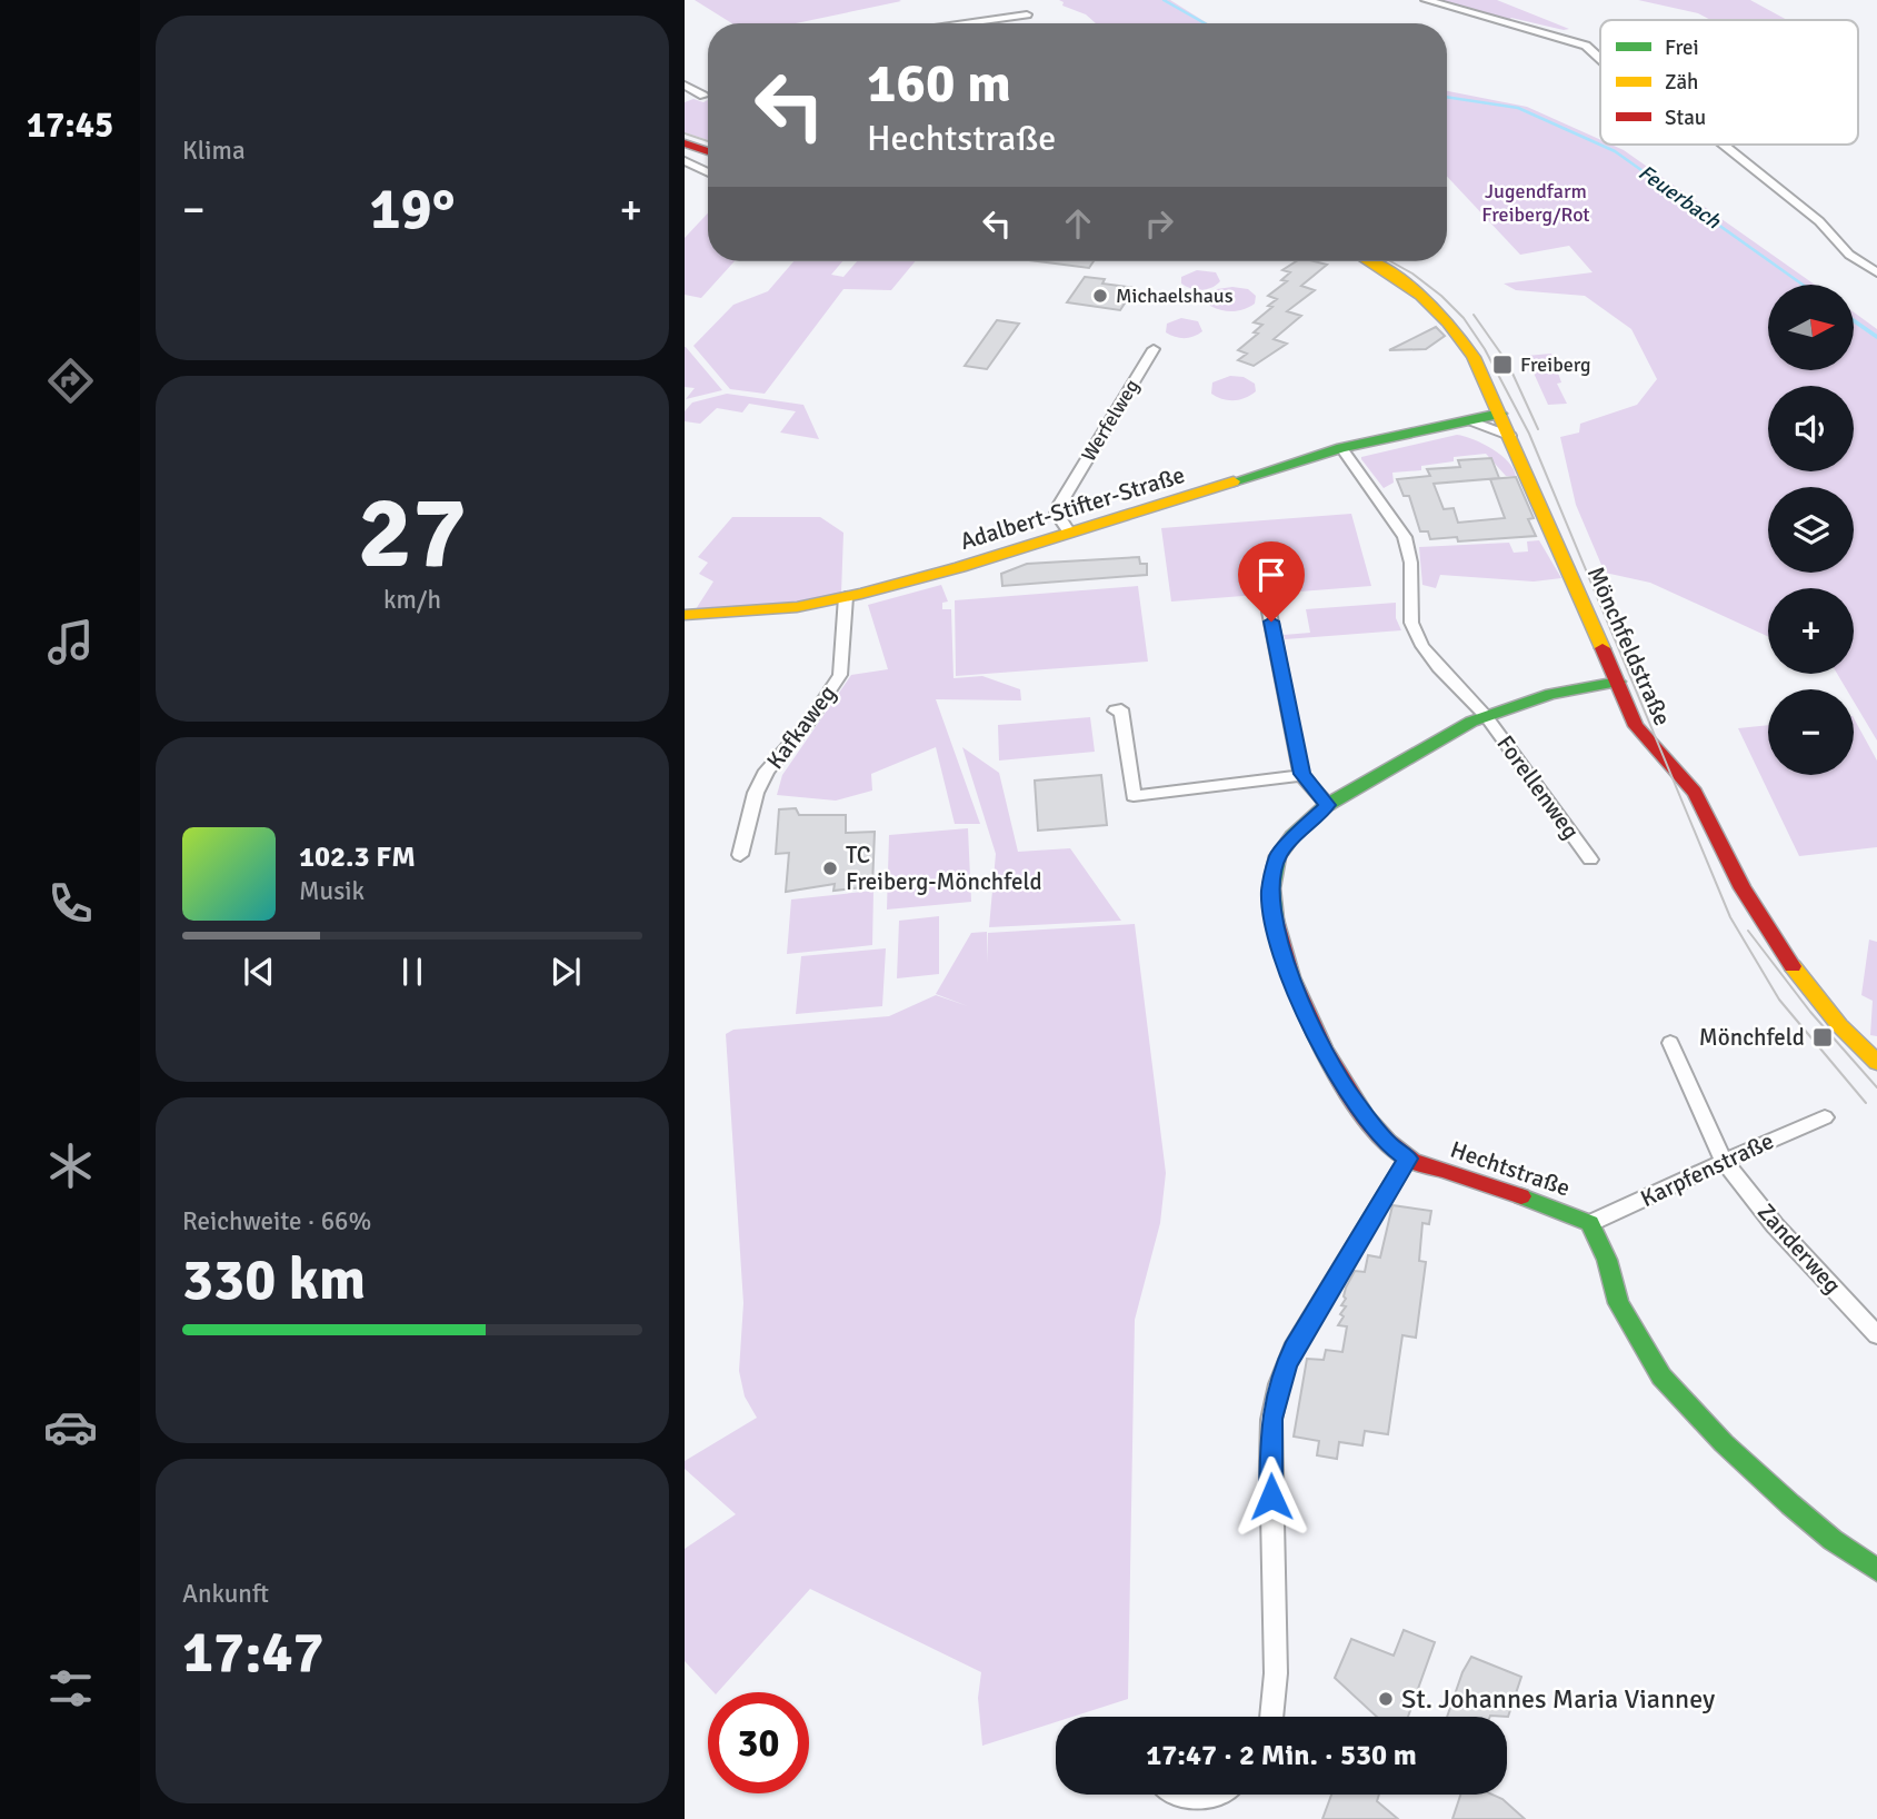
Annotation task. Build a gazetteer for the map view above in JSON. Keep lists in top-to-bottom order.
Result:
{
  "streets": {
    "street": [
      "Werfelweg",
      "Adalbert-Stifter-Straße",
      "Mönchfeldstraße",
      "Kafkaweg",
      "Forellenweg",
      "Hechtstraße",
      "Karpfenstraße",
      "Zanderweg"
    ]
  },
  "crossings": [
    ["Werfelweg", "Adalbert-Stifter-Straße"],
    ["Adalbert-Stifter-Straße", "Mönchfeldstraße"],
    ["Adalbert-Stifter-Straße", "Kafkaweg"],
    ["Adalbert-Stifter-Straße", "Forellenweg"],
    ["Mönchfeldstraße", "Hechtstraße"],
    ["Forellenweg", "Hechtstraße"],
    ["Hechtstraße", "Karpfenstraße"],
    ["Karpfenstraße", "Zanderweg"]
  ],
  "water": ["Feuerbach"],
  "parks": ["Jugendfarm Freiberg/Rot"],
  "places": {
    "other": ["Michaelshaus", "TC Freiberg-Mönchfeld", "St. Johannes Maria Vianney"],
    "transit": ["Freiberg", "Mönchfeld"]
  },
  "legend": ["Frei", "Zäh", "Stau"],
  "north": "right",
  "page": {
    "tabs": "17:45",
    "tile": [
      "Klima",
      ["27", "km/h"],
      ["Reichweite · 66%", "330 km"],
      ["Ankunft", "17:47"]
    ],
    "turn": ["160 m", "Hechtstraße"],
    "heat": ["−", "19°", "+"],
    "map_buttons": ["+", "−"],
    "song": ["102.3 FM", "Musik"],
    "limit": "30",
    "trip": "17:47 · 2 Min. · 530 m"
  }
}
